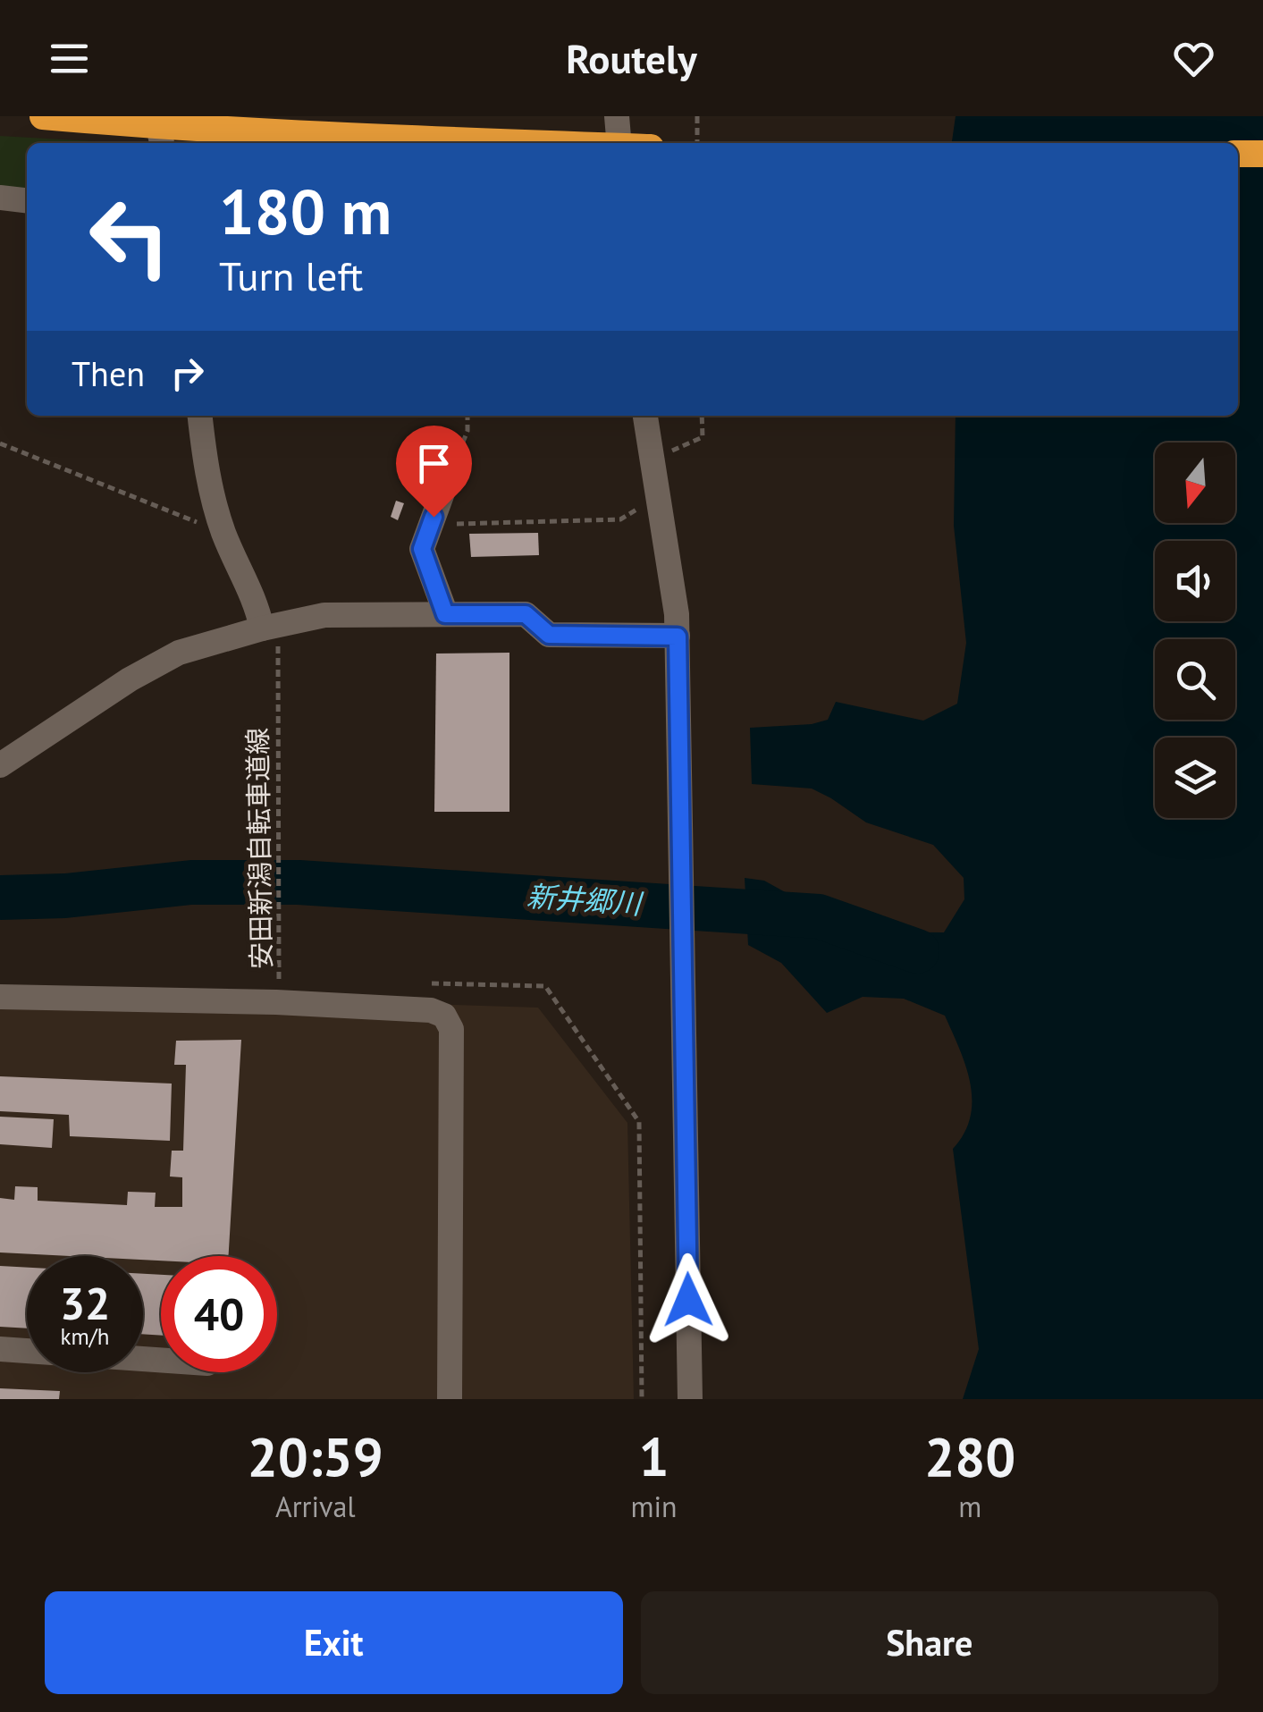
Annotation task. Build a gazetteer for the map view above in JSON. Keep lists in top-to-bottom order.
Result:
{
  "streets": {
    "path": ["安田新潟自転車道線"]
  },
  "water": ["新井郷川"],
  "north": "bottom",
  "page": {
    "header": "Routely",
    "turn": ["180 m", "Turn left"],
    "then": "Then",
    "speed": "32 km/h",
    "limit": "40",
    "eta": [
      "20:59",
      "Arrival",
      "1",
      "min",
      "280",
      "m"
    ],
    "buttons": ["Exit", "Share"]
  }
}
